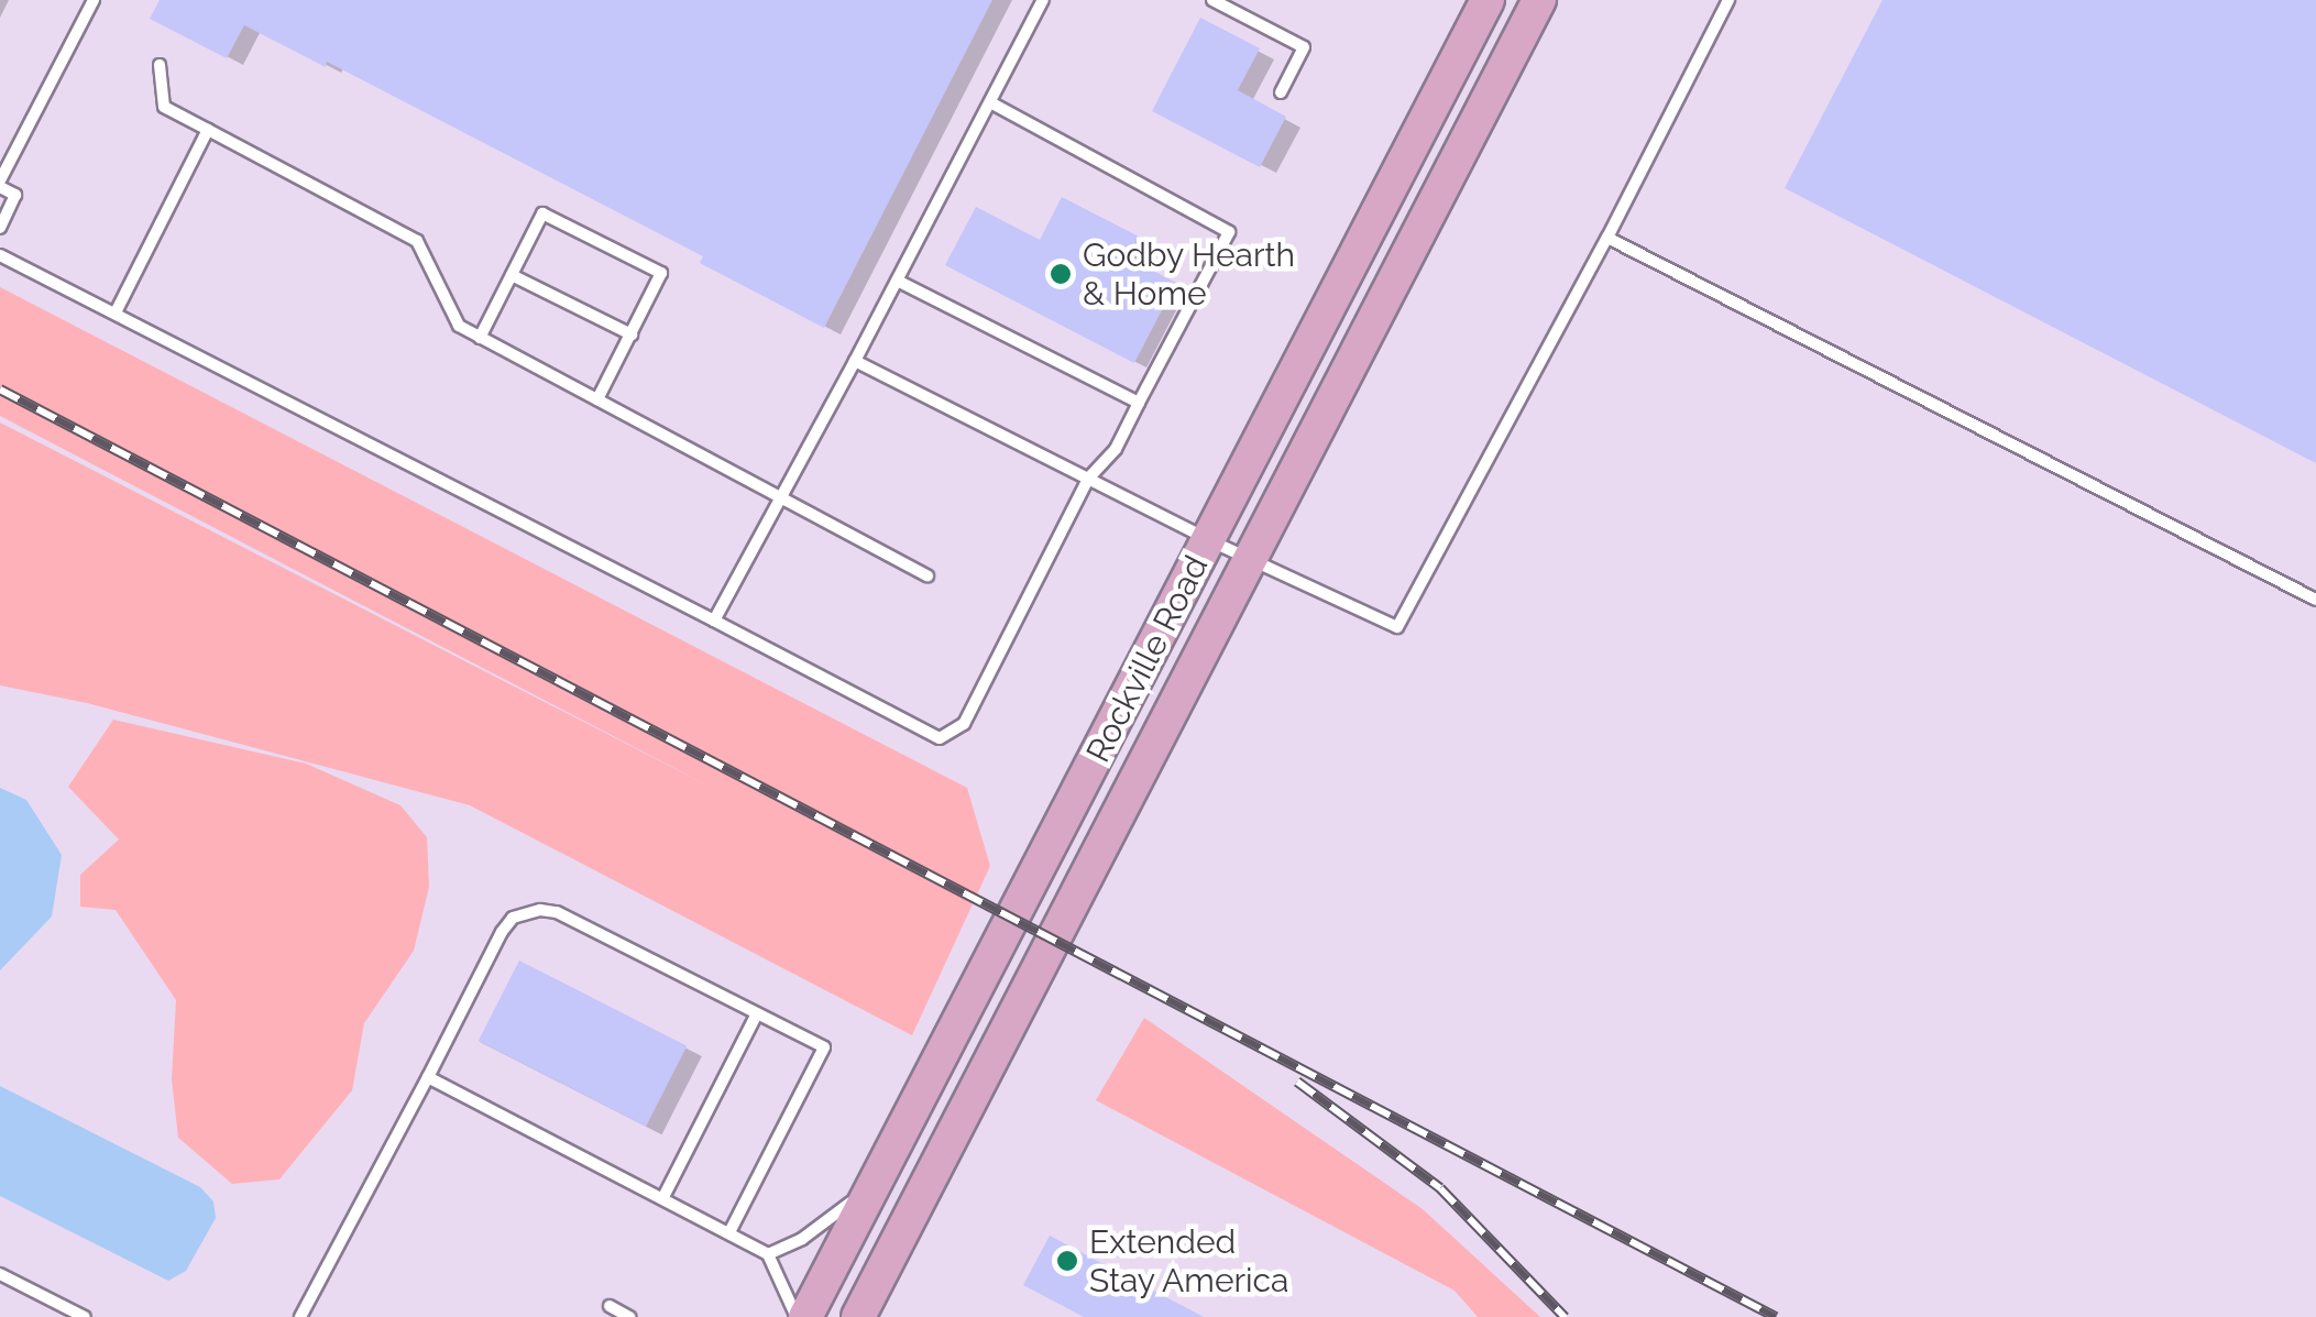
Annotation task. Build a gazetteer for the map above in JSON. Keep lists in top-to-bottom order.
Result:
{
  "streets": {
    "main road": ["Rockville Road"]
  },
  "places": ["Godby Hearth & Home", "Extended Stay America"]
}
